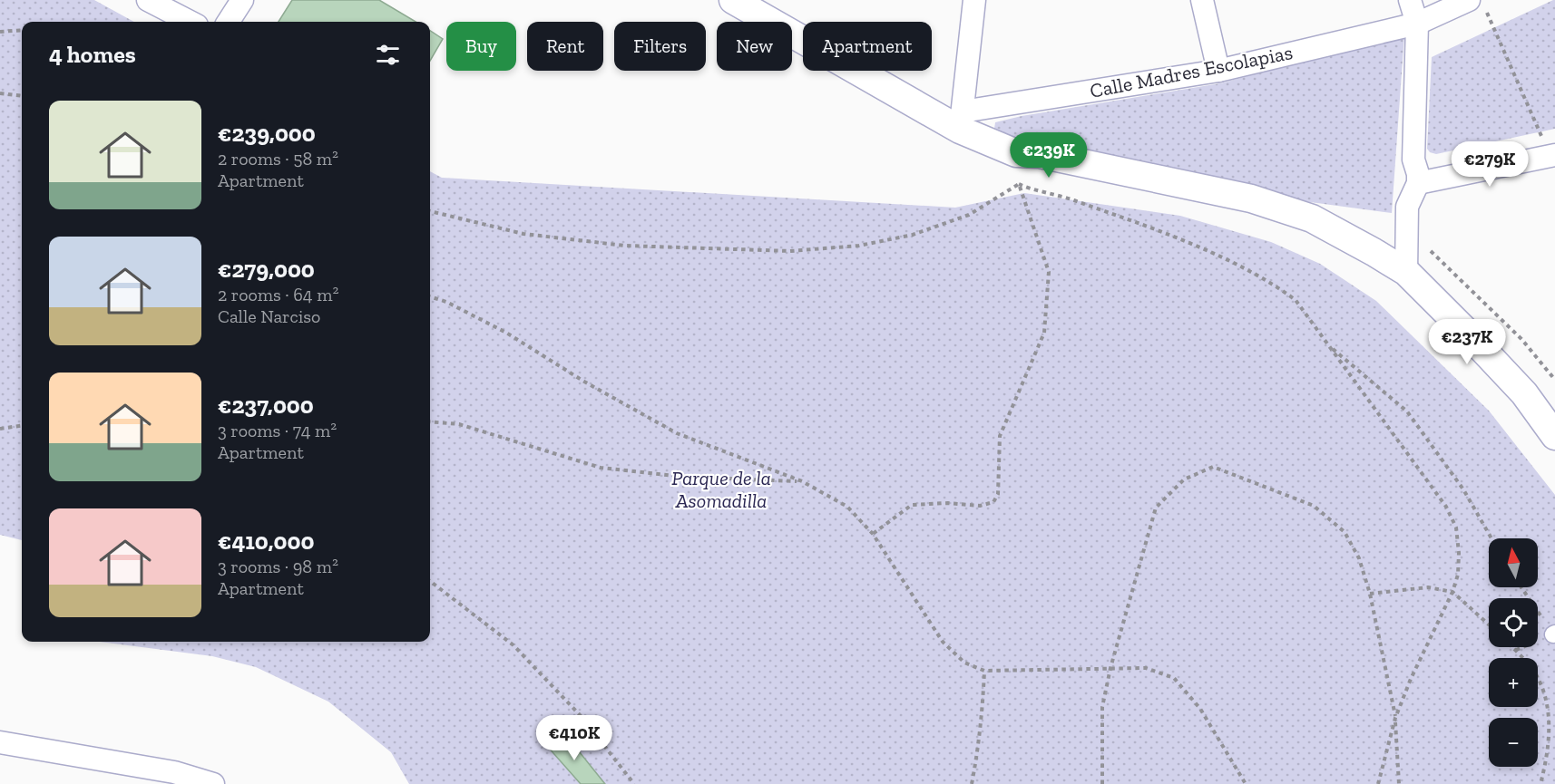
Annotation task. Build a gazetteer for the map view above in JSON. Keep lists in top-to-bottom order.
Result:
{
  "streets": {
    "street": ["Calle Madres Escolapias"]
  },
  "parks": ["Parque de la Asomadilla"],
  "north": "top",
  "page": {
    "chip": [
      "Buy",
      "Rent",
      "Filters",
      "New",
      "Apartment"
    ],
    "heading": "4 homes",
    "list": [
      {
        "name": "€239,000",
        "note": "2 rooms · 58 m² · Apartment"
      },
      {
        "name": "€279,000",
        "note": "2 rooms · 64 m² · Calle Narciso"
      },
      {
        "name": "€237,000",
        "note": "3 rooms · 74 m² · Apartment"
      },
      {
        "name": "€410,000",
        "note": "3 rooms · 98 m² · Apartment"
      }
    ],
    "price": [
      "€239K",
      "€279K",
      "€237K",
      "€410K"
    ],
    "map_buttons": ["+", "−"]
  }
}
